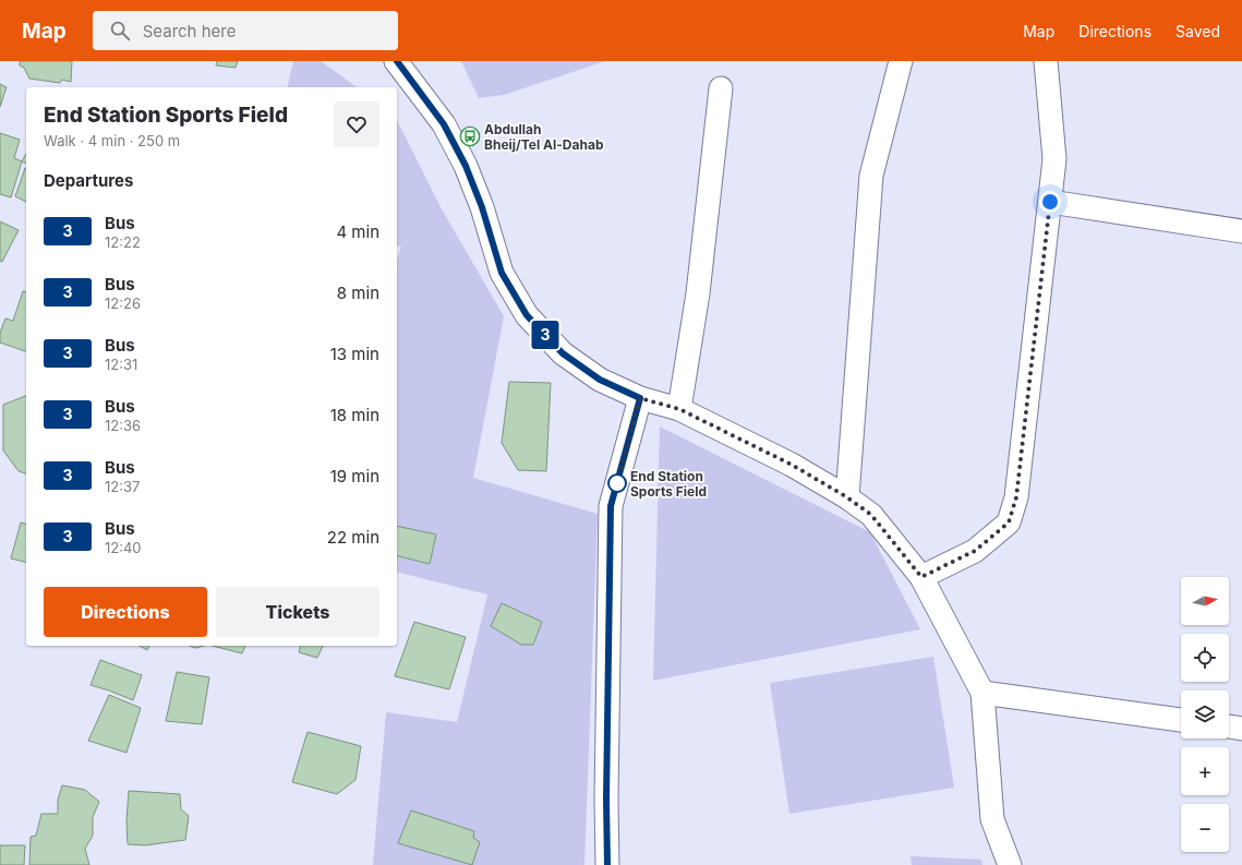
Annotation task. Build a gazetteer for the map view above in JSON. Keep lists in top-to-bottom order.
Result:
{
  "places": {
    "bus stop": ["Abdullah Bheij/Tel Al-Dahab"],
    "other": ["End Station Sports Field"]
  },
  "lines": ["bus line 3"],
  "north": "right",
  "page": {
    "header": "Map",
    "search": "Search here",
    "nav": ["Map", "Directions", "Saved"],
    "on_map": "3",
    "heading": [
      ["End Station Sports Field", "Walk · 4 min · 250 m"],
      "Departures"
    ],
    "list": [
      {
        "mark": "3",
        "name": "Bus",
        "note": "12:22",
        "value": "4 min"
      },
      {
        "mark": "3",
        "name": "Bus",
        "note": "12:26",
        "value": "8 min"
      },
      {
        "mark": "3",
        "name": "Bus",
        "note": "12:31",
        "value": "13 min"
      },
      {
        "mark": "3",
        "name": "Bus",
        "note": "12:36",
        "value": "18 min"
      },
      {
        "mark": "3",
        "name": "Bus",
        "note": "12:37",
        "value": "19 min"
      },
      {
        "mark": "3",
        "name": "Bus",
        "note": "12:40",
        "value": "22 min"
      }
    ],
    "map_buttons": ["+", "−"],
    "buttons": ["Directions", "Tickets"]
  }
}
